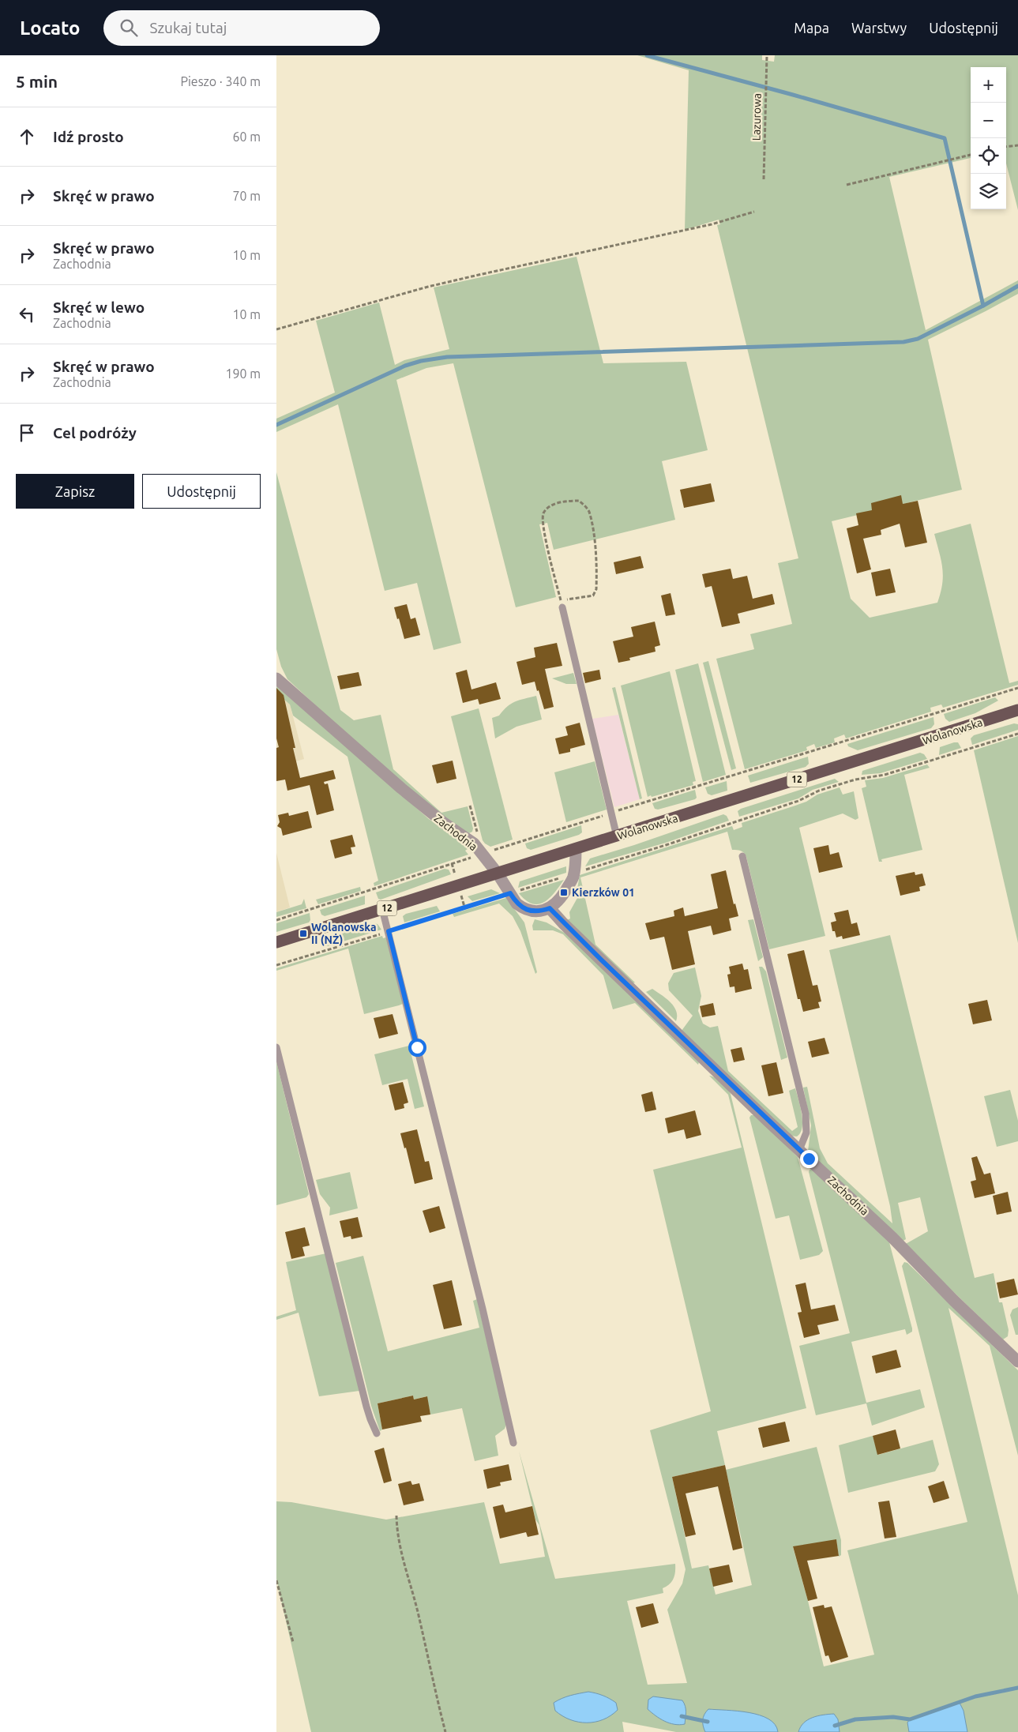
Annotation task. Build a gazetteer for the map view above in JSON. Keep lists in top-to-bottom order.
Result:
{
  "streets": {
    "main road": ["Wolanowska", "12"],
    "street": ["Zachodnia"],
    "path": ["Lazurowa"]
  },
  "crossings": [
    ["Wolanowska", "Zachodnia"]
  ],
  "places": {
    "transit": ["Kierzków 01", "Wolanowska II (NŻ)"]
  },
  "page": {
    "header": "Locato",
    "search": "Szukaj tutaj",
    "nav": ["Mapa", "Warstwy", "Udostępnij"],
    "heading": ["5 min", "Pieszo · 340 m"],
    "map_buttons": ["+", "−"],
    "list": [
      ["Idź prosto", "60 m"],
      ["Skręć w prawo", "70 m"],
      ["Skręć w prawo", "Zachodnia", "10 m"],
      ["Skręć w lewo", "Zachodnia", "10 m"],
      ["Skręć w prawo", "Zachodnia", "190 m"],
      "Cel podróży"
    ],
    "buttons": ["Zapisz", "Udostępnij"]
  }
}
